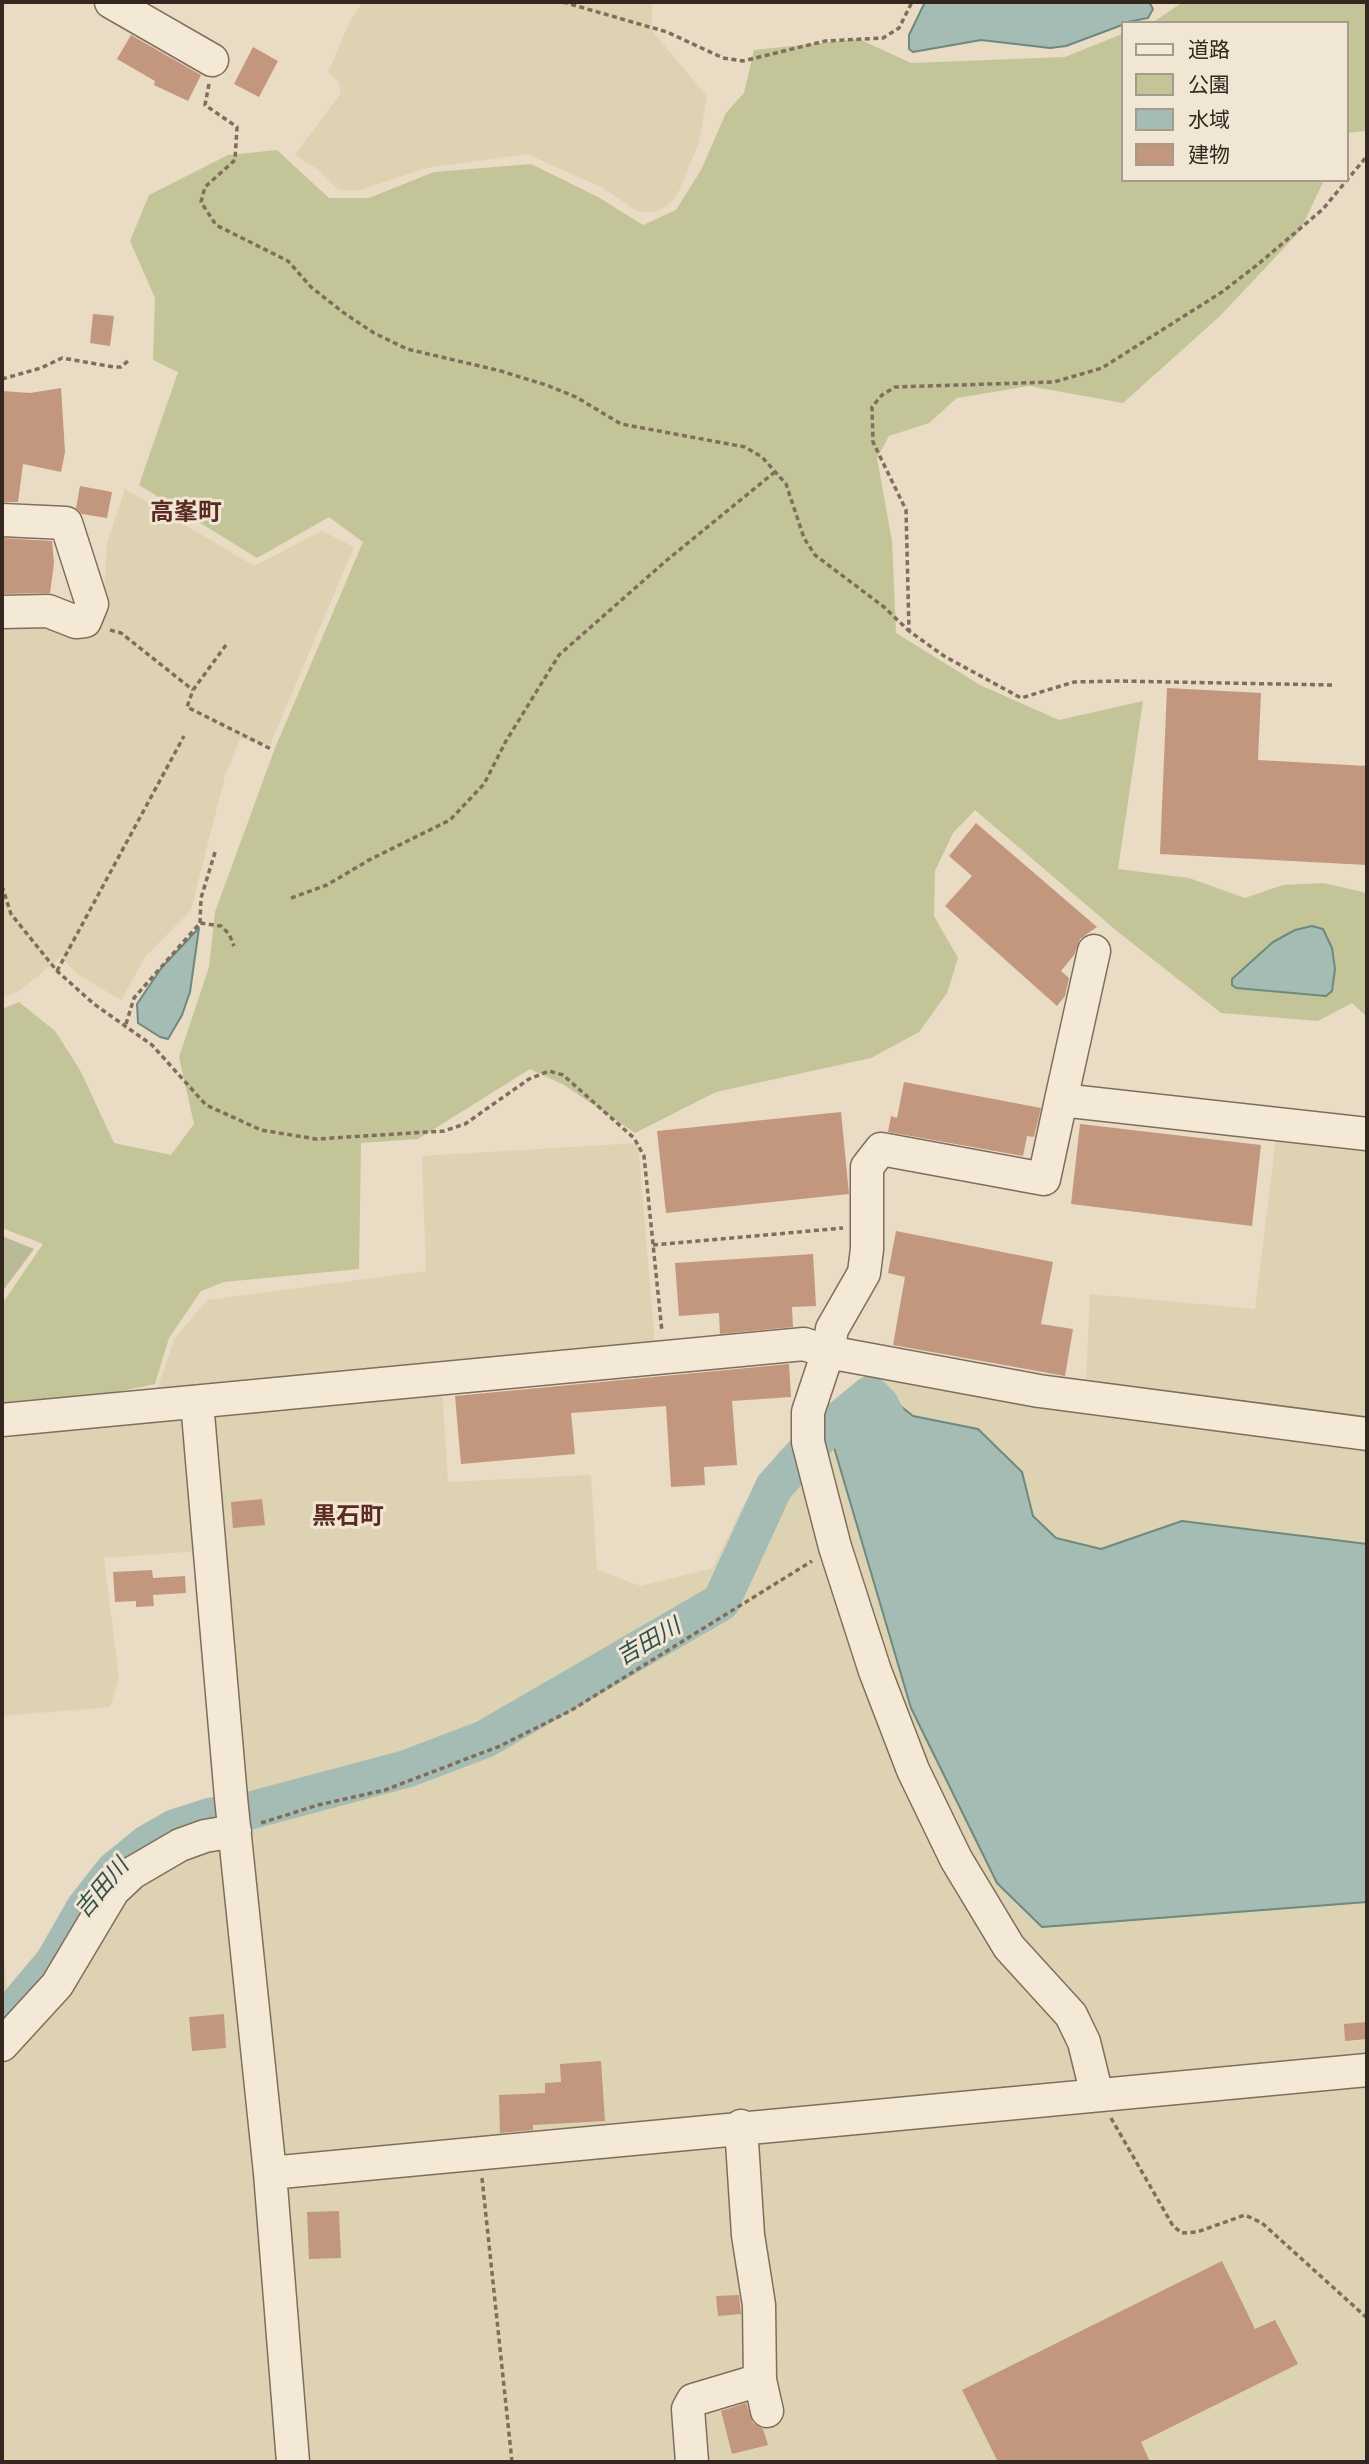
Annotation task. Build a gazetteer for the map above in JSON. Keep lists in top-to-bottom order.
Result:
{
  "districts": ["高峯町", "黒石町"],
  "water": ["吉田川"],
  "legend": [
    "道路",
    "公園",
    "水域",
    "建物"
  ]
}
